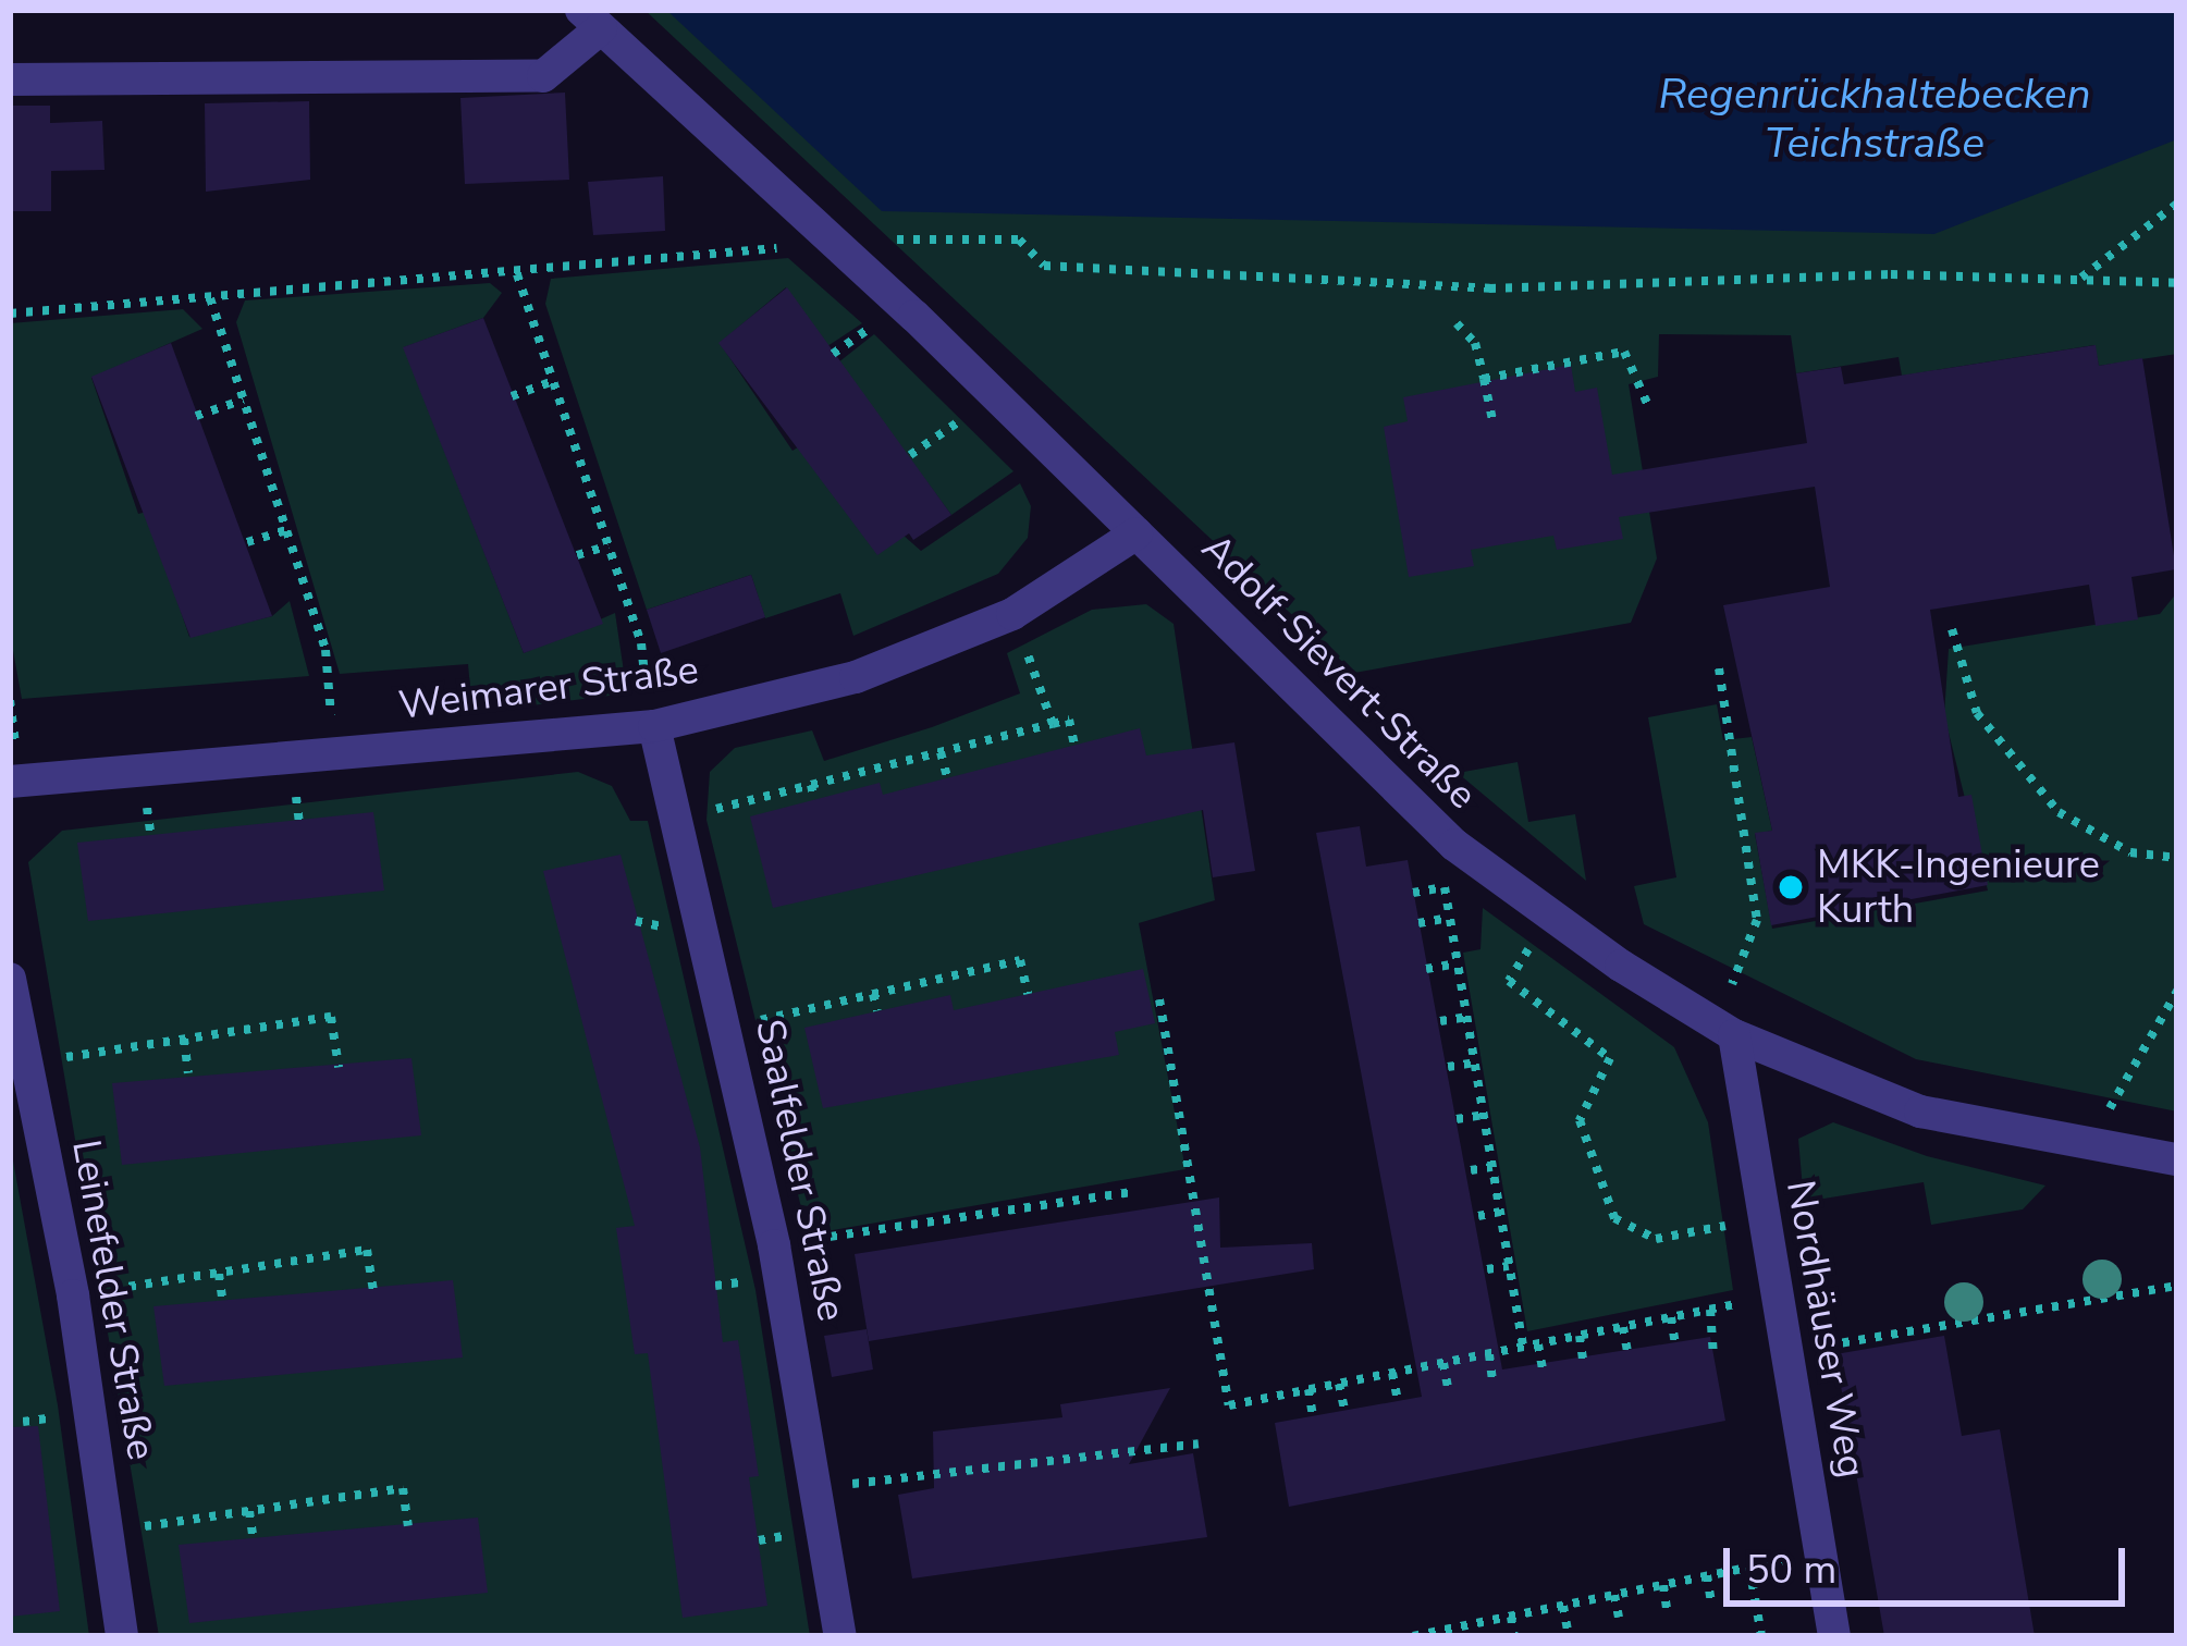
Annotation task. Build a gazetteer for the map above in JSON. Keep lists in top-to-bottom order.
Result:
{
  "streets": {
    "street": [
      "Adolf-Sievert-Straße",
      "Weimarer Straße",
      "Saalfelder Straße",
      "Leinefelder Straße",
      "Nordhäuser Weg"
    ]
  },
  "crossings": [
    ["Adolf-Sievert-Straße", "Weimarer Straße"],
    ["Adolf-Sievert-Straße", "Nordhäuser Weg"],
    ["Weimarer Straße", "Saalfelder Straße"]
  ],
  "water": ["Regenrückhaltebecken Teichstraße"],
  "places": ["MKK-Ingenieure Kurth"],
  "scale_bar": "50 m"
}
